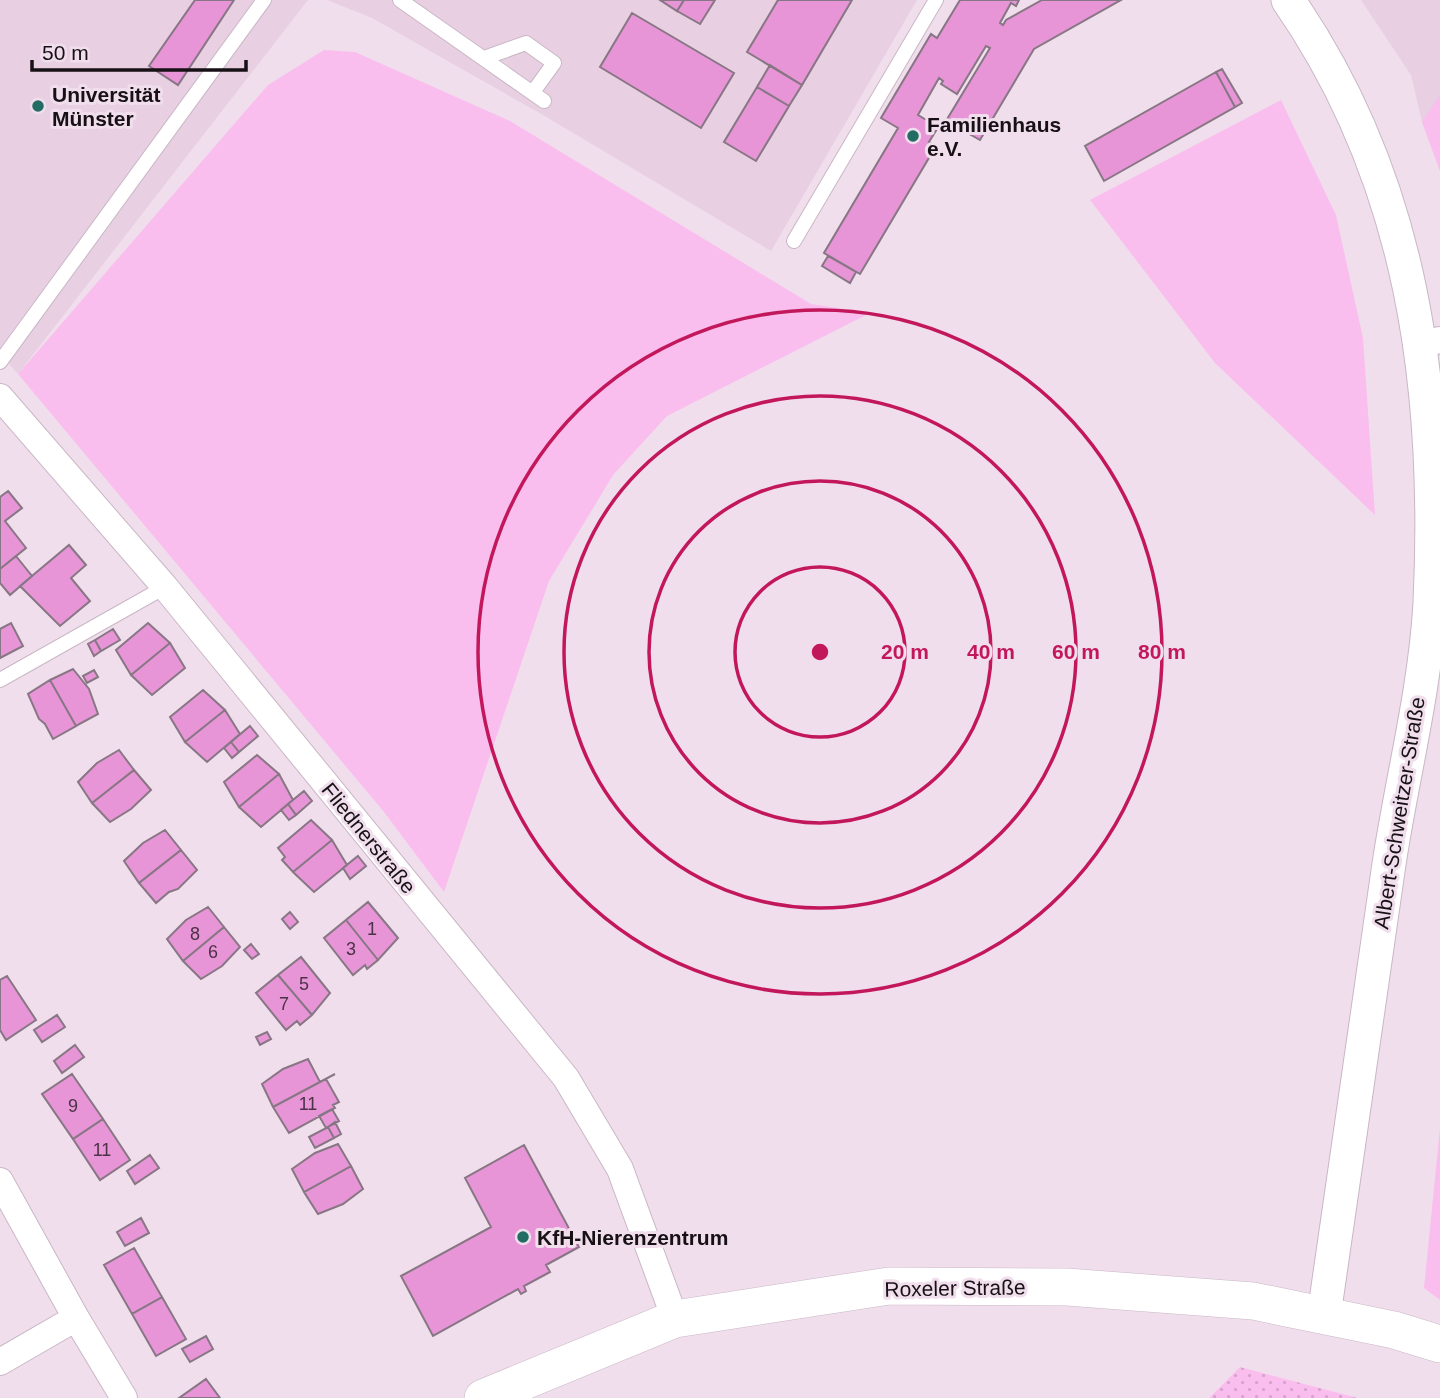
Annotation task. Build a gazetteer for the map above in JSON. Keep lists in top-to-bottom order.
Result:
{
  "streets": {
    "main road": ["Roxeler Straße"],
    "street": ["Albert-Schweitzer-Straße", "Fliednerstraße"]
  },
  "crossings": [
    ["Albert-Schweitzer-Straße", "Roxeler Straße"],
    ["Fliednerstraße", "Roxeler Straße"]
  ],
  "places": ["Universität Münster", "Familienhaus e.V.", "KfH-Nierenzentrum"],
  "house_numbers": [
    "1",
    "8",
    "3",
    "6",
    "5",
    "7",
    "11",
    "9",
    "11"
  ],
  "scale_bar": "50 m",
  "rings": [
    "20 m",
    "40 m",
    "60 m",
    "80 m"
  ]
}
